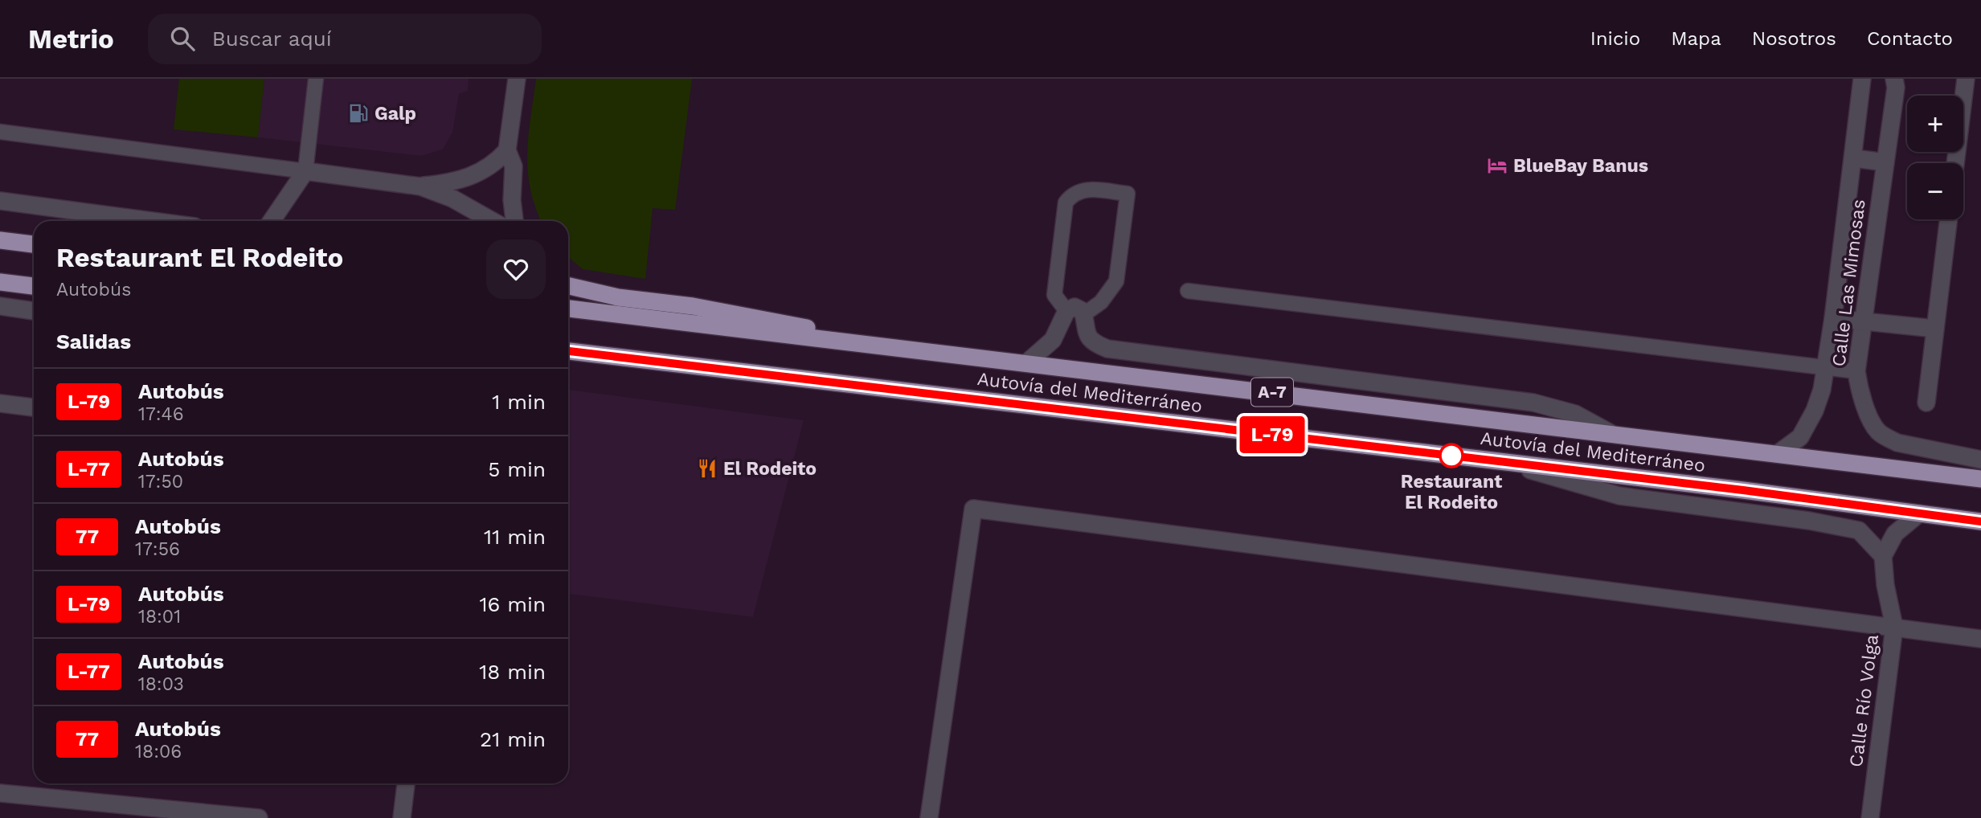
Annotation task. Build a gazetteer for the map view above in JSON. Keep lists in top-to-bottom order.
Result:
{
  "streets": {
    "highway": ["Autovía del Mediterráneo", "A-7"],
    "street": ["Calle Las Mimosas", "Calle Río Volga"]
  },
  "crossings": [
    ["Calle Las Mimosas", "Autovía del Mediterráneo"]
  ],
  "places": {
    "fuel station": ["Galp"],
    "hotel": ["BlueBay Banus"],
    "other": ["Restaurant El Rodeito"],
    "restaurant": ["El Rodeito"]
  },
  "lines": ["bus line L-79"],
  "page": {
    "header": "Metrio",
    "search": "Buscar aquí",
    "nav": [
      "Inicio",
      "Mapa",
      "Nosotros",
      "Contacto"
    ],
    "on_map": "L-79",
    "map_buttons": ["+", "−"],
    "heading": [
      ["Restaurant El Rodeito", "Autobús"],
      "Salidas"
    ],
    "list": [
      {
        "mark": "L-79",
        "name": "Autobús",
        "note": "17:46",
        "value": "1 min"
      },
      {
        "mark": "L-77",
        "name": "Autobús",
        "note": "17:50",
        "value": "5 min"
      },
      {
        "mark": "77",
        "name": "Autobús",
        "note": "17:56",
        "value": "11 min"
      },
      {
        "mark": "L-79",
        "name": "Autobús",
        "note": "18:01",
        "value": "16 min"
      },
      {
        "mark": "L-77",
        "name": "Autobús",
        "note": "18:03",
        "value": "18 min"
      },
      {
        "mark": "77",
        "name": "Autobús",
        "note": "18:06",
        "value": "21 min"
      }
    ]
  }
}
